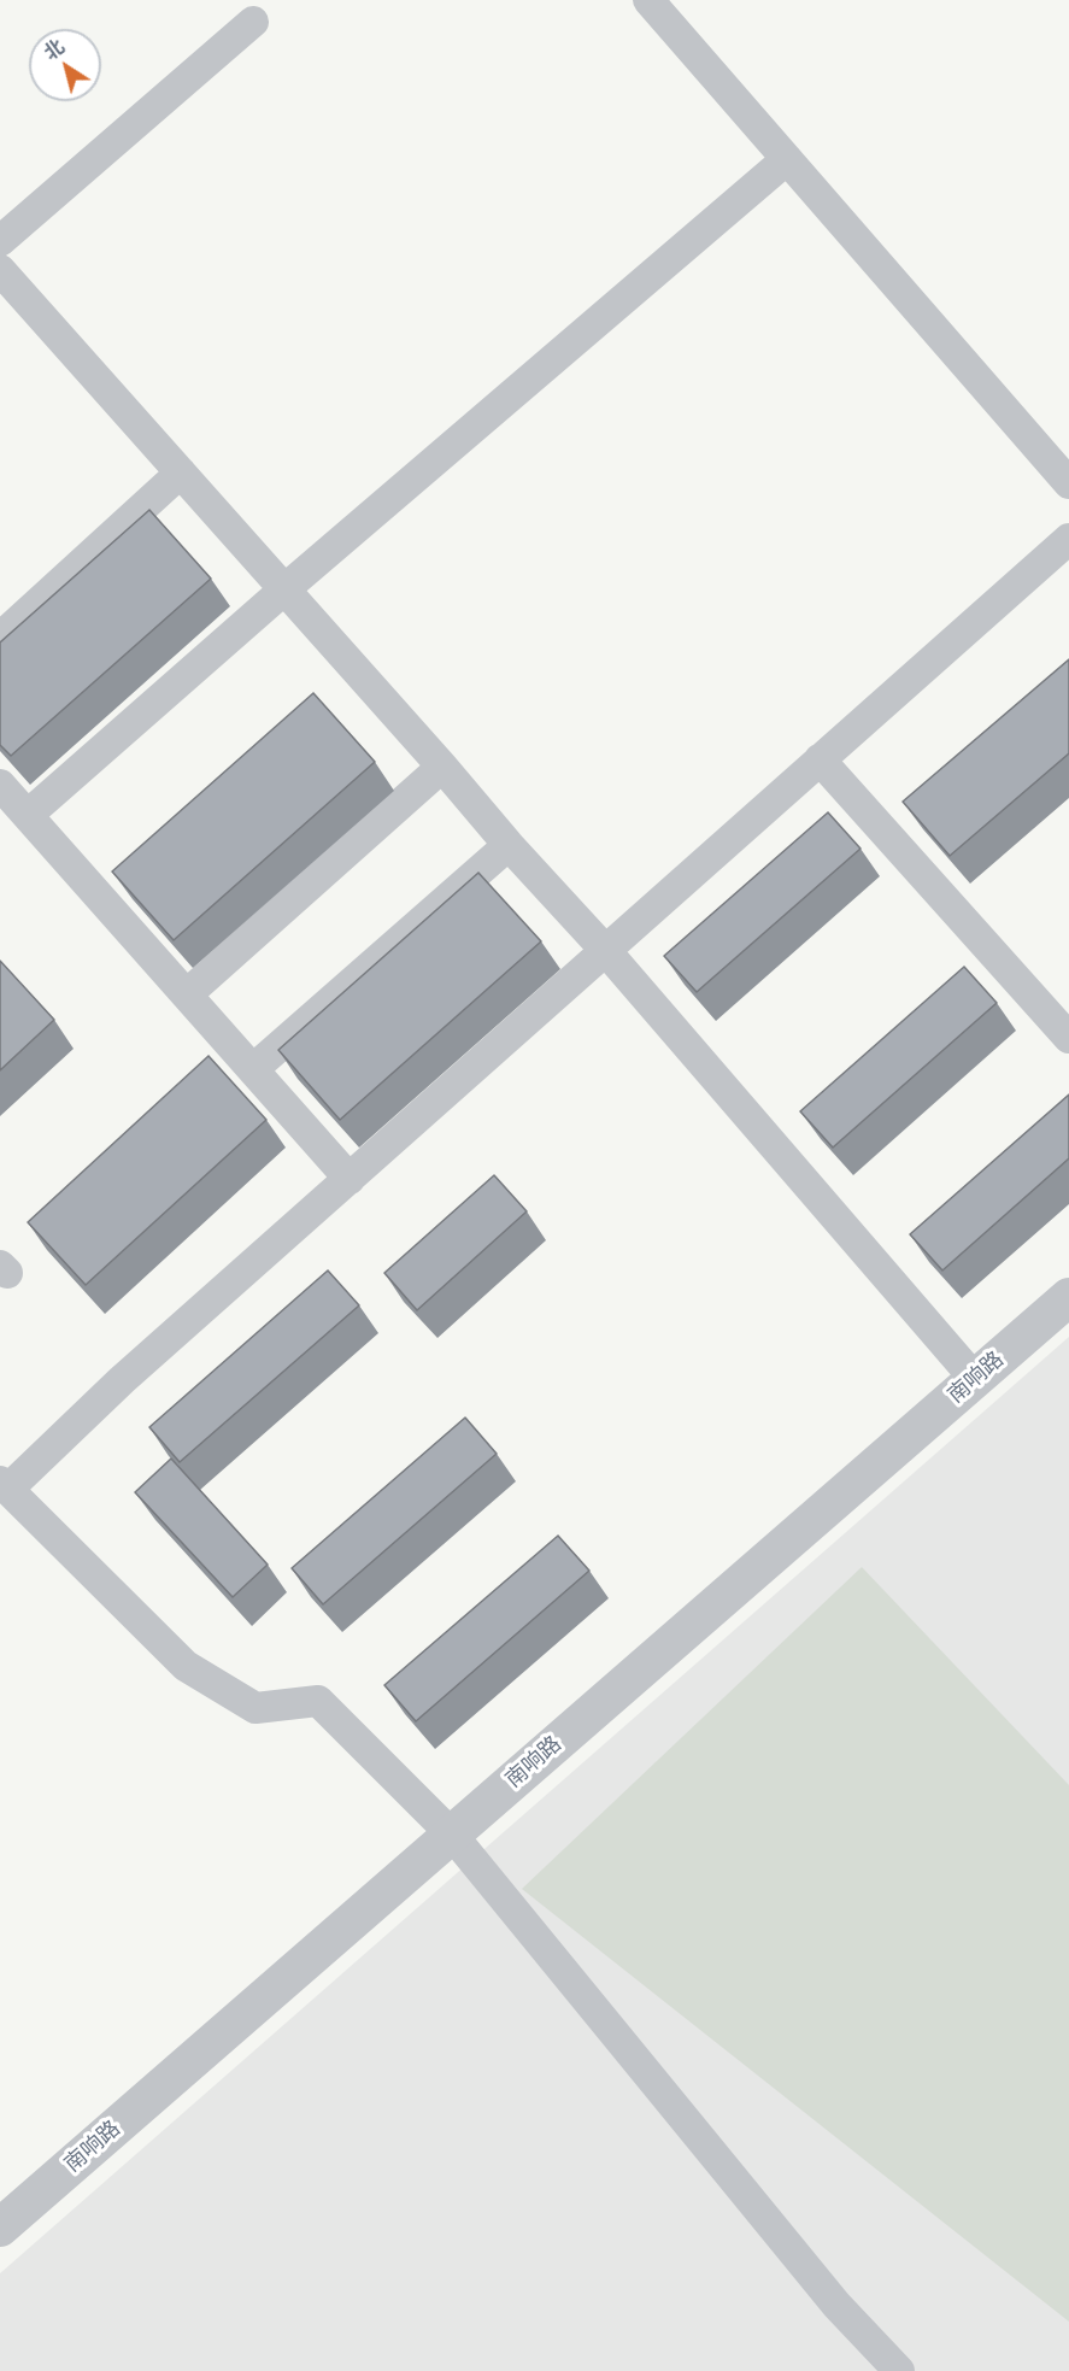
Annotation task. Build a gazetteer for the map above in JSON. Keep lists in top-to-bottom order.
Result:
{
  "streets": {
    "street": ["南响路"]
  },
  "north": "top left"
}
